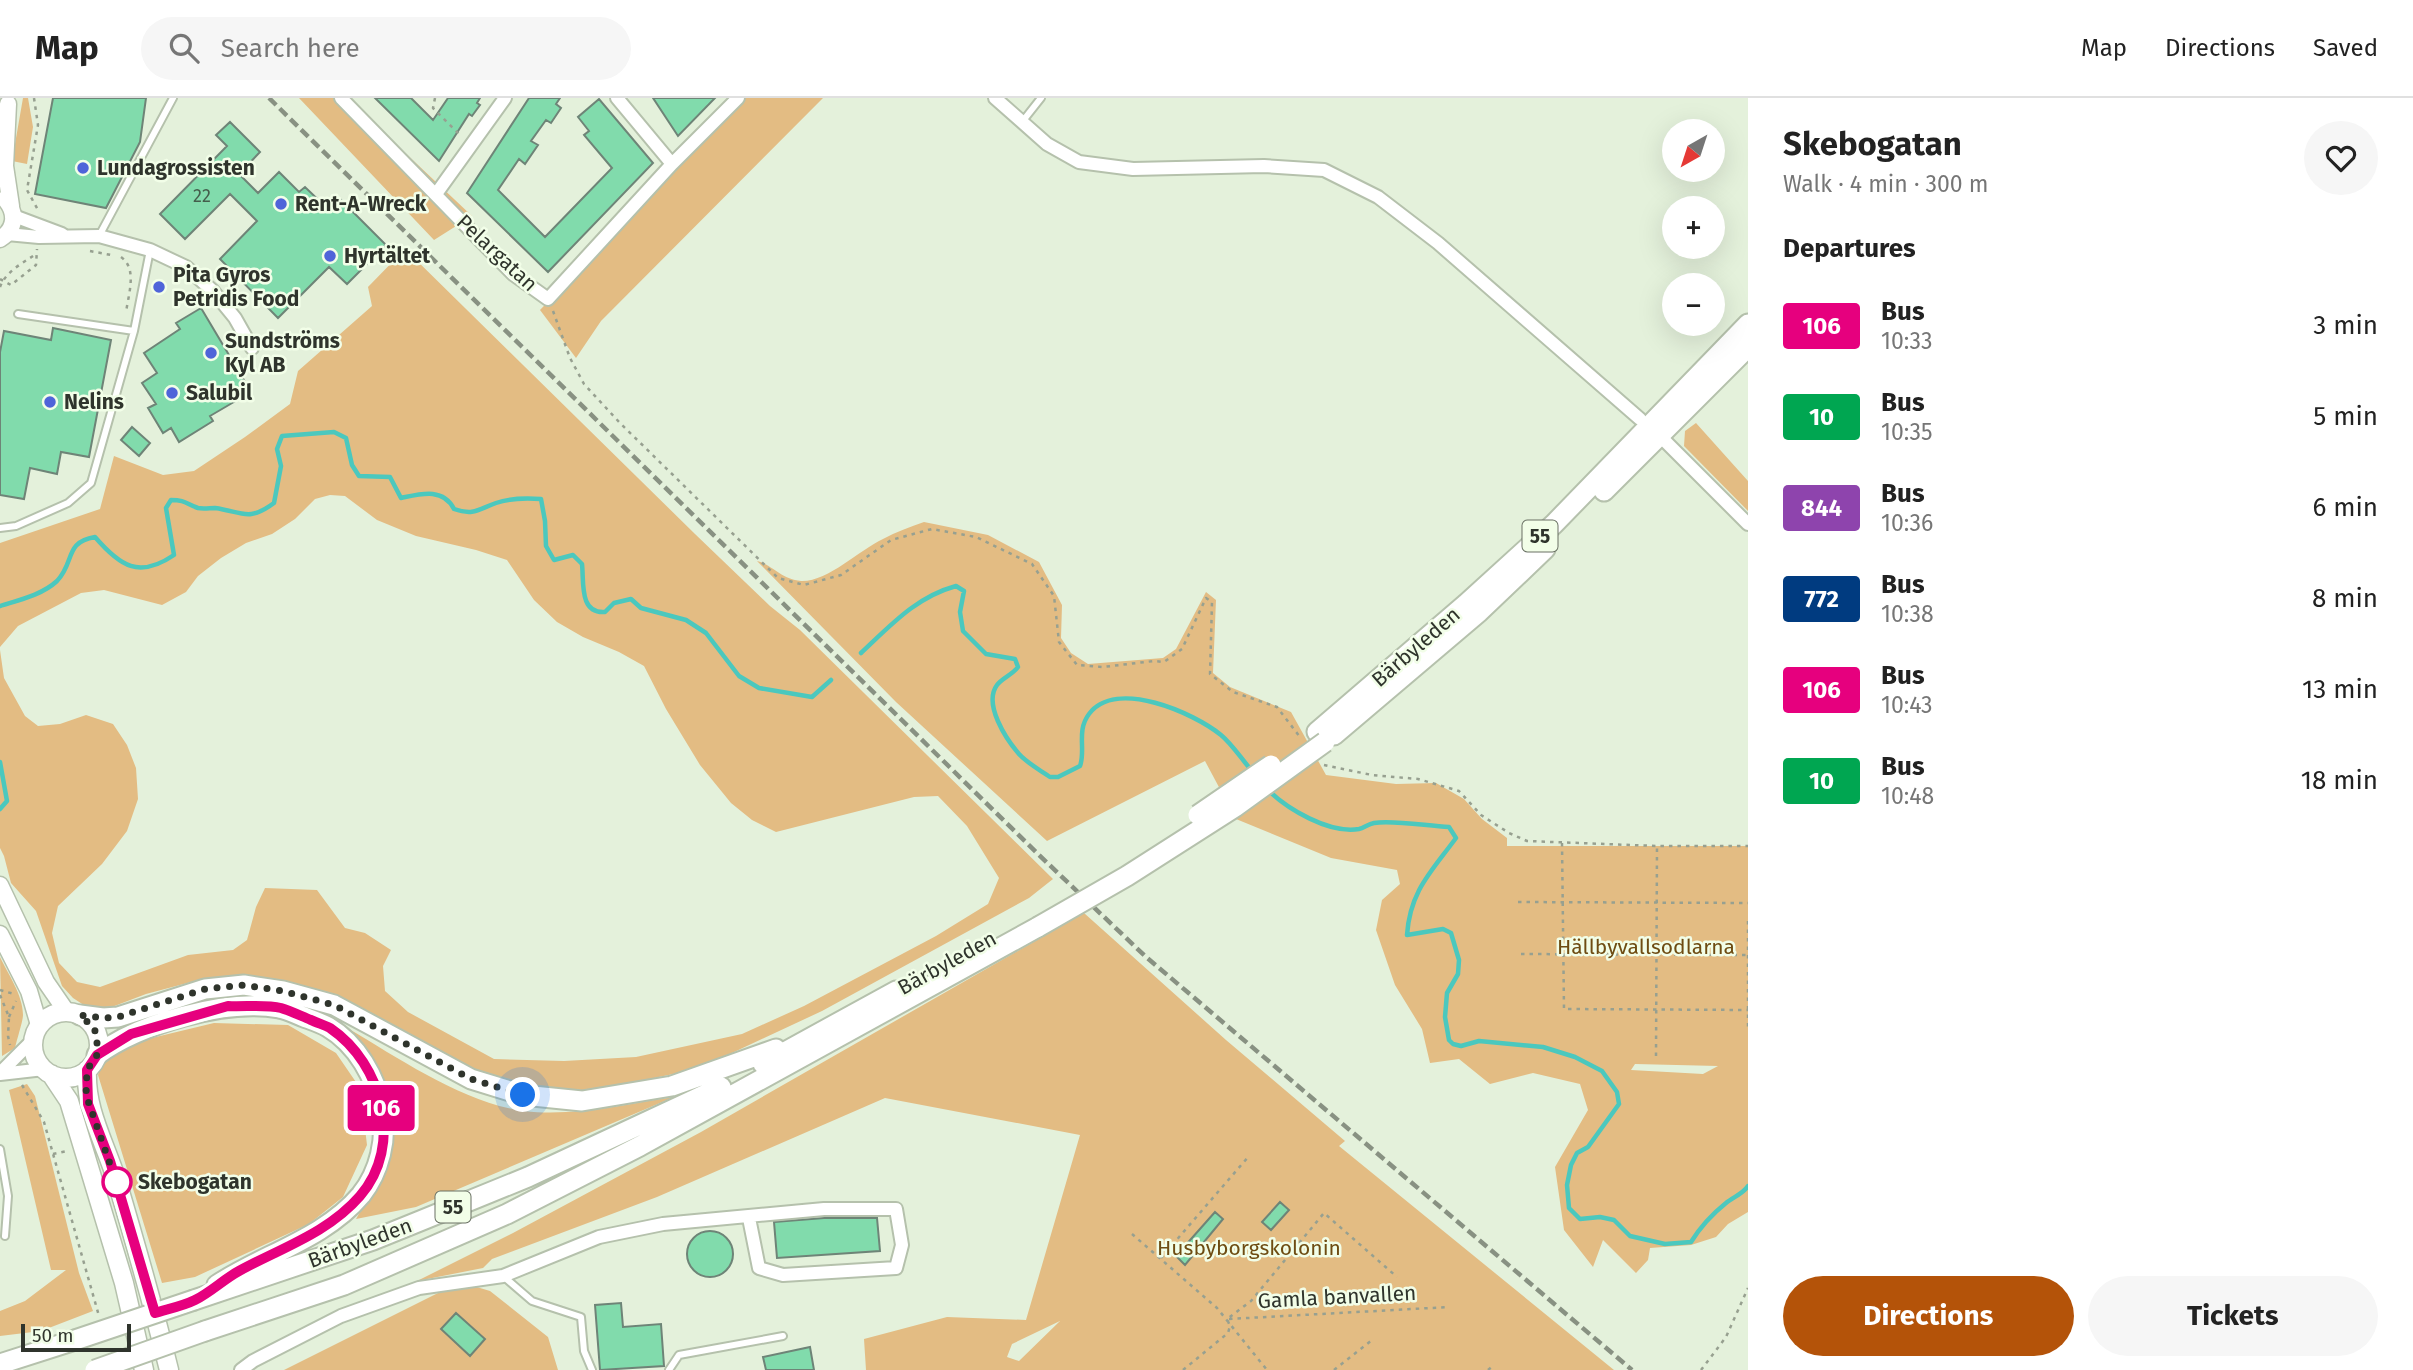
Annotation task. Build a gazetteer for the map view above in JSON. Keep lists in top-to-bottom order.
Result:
{
  "streets": {
    "main road": ["55", "Bärbyleden"],
    "street": ["Pelargatan"],
    "path": ["Gamla banvallen"]
  },
  "parks": ["Hällbyvallsodlarna", "Husbyborgskolonin"],
  "places": [
    "Lundagrossisten",
    "Rent-A-Wreck",
    "Hyrtältet",
    "Pita Gyros Petridis Food",
    "Sundströms Kyl AB",
    "Salubil",
    "Nelins",
    "Skebogatan"
  ],
  "lines": ["bus line 106"],
  "house_numbers": ["22"],
  "scale_bar": "50 m",
  "north": "bottom left",
  "page": {
    "header": "Map",
    "search": "Search here",
    "nav": ["Map", "Directions", "Saved"],
    "on_map": "106",
    "heading": [
      ["Skebogatan", "Walk · 4 min · 300 m"],
      "Departures"
    ],
    "map_buttons": ["+", "−"],
    "list": [
      {
        "mark": "106",
        "name": "Bus",
        "note": "10:33",
        "value": "3 min"
      },
      {
        "mark": "10",
        "name": "Bus",
        "note": "10:35",
        "value": "5 min"
      },
      {
        "mark": "844",
        "name": "Bus",
        "note": "10:36",
        "value": "6 min"
      },
      {
        "mark": "772",
        "name": "Bus",
        "note": "10:38",
        "value": "8 min"
      },
      {
        "mark": "106",
        "name": "Bus",
        "note": "10:43",
        "value": "13 min"
      },
      {
        "mark": "10",
        "name": "Bus",
        "note": "10:48",
        "value": "18 min"
      }
    ],
    "buttons": ["Directions", "Tickets"],
    "scale": "50 m"
  }
}
